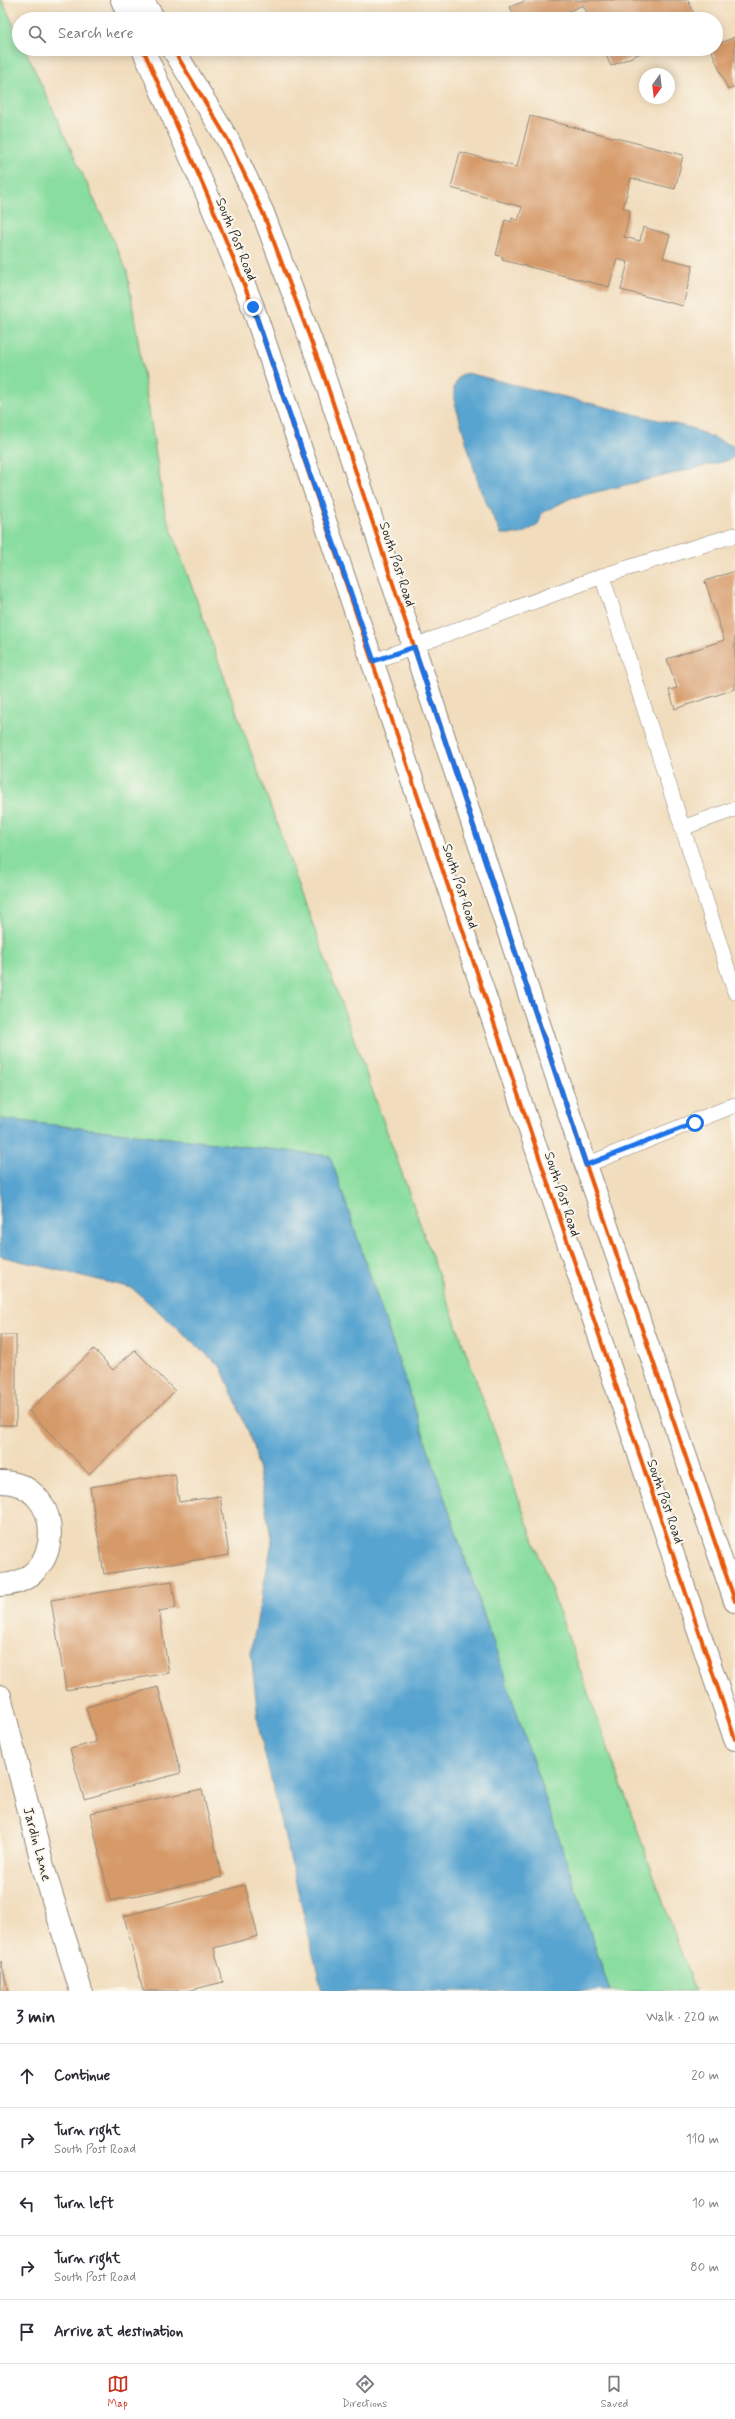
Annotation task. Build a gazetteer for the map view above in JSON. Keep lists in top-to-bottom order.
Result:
{
  "streets": {
    "street": ["South Post Road", "Jardin Lane"]
  },
  "north": "bottom",
  "page": {
    "search": "Search here",
    "heading": ["3 min", "Walk · 220 m"],
    "list": [
      ["Continue", "20 m"],
      ["Turn right", "South Post Road", "110 m"],
      ["Turn left", "10 m"],
      ["Turn right", "South Post Road", "80 m"],
      "Arrive at destination"
    ],
    "nav": ["Map", "Directions", "Saved"]
  }
}
